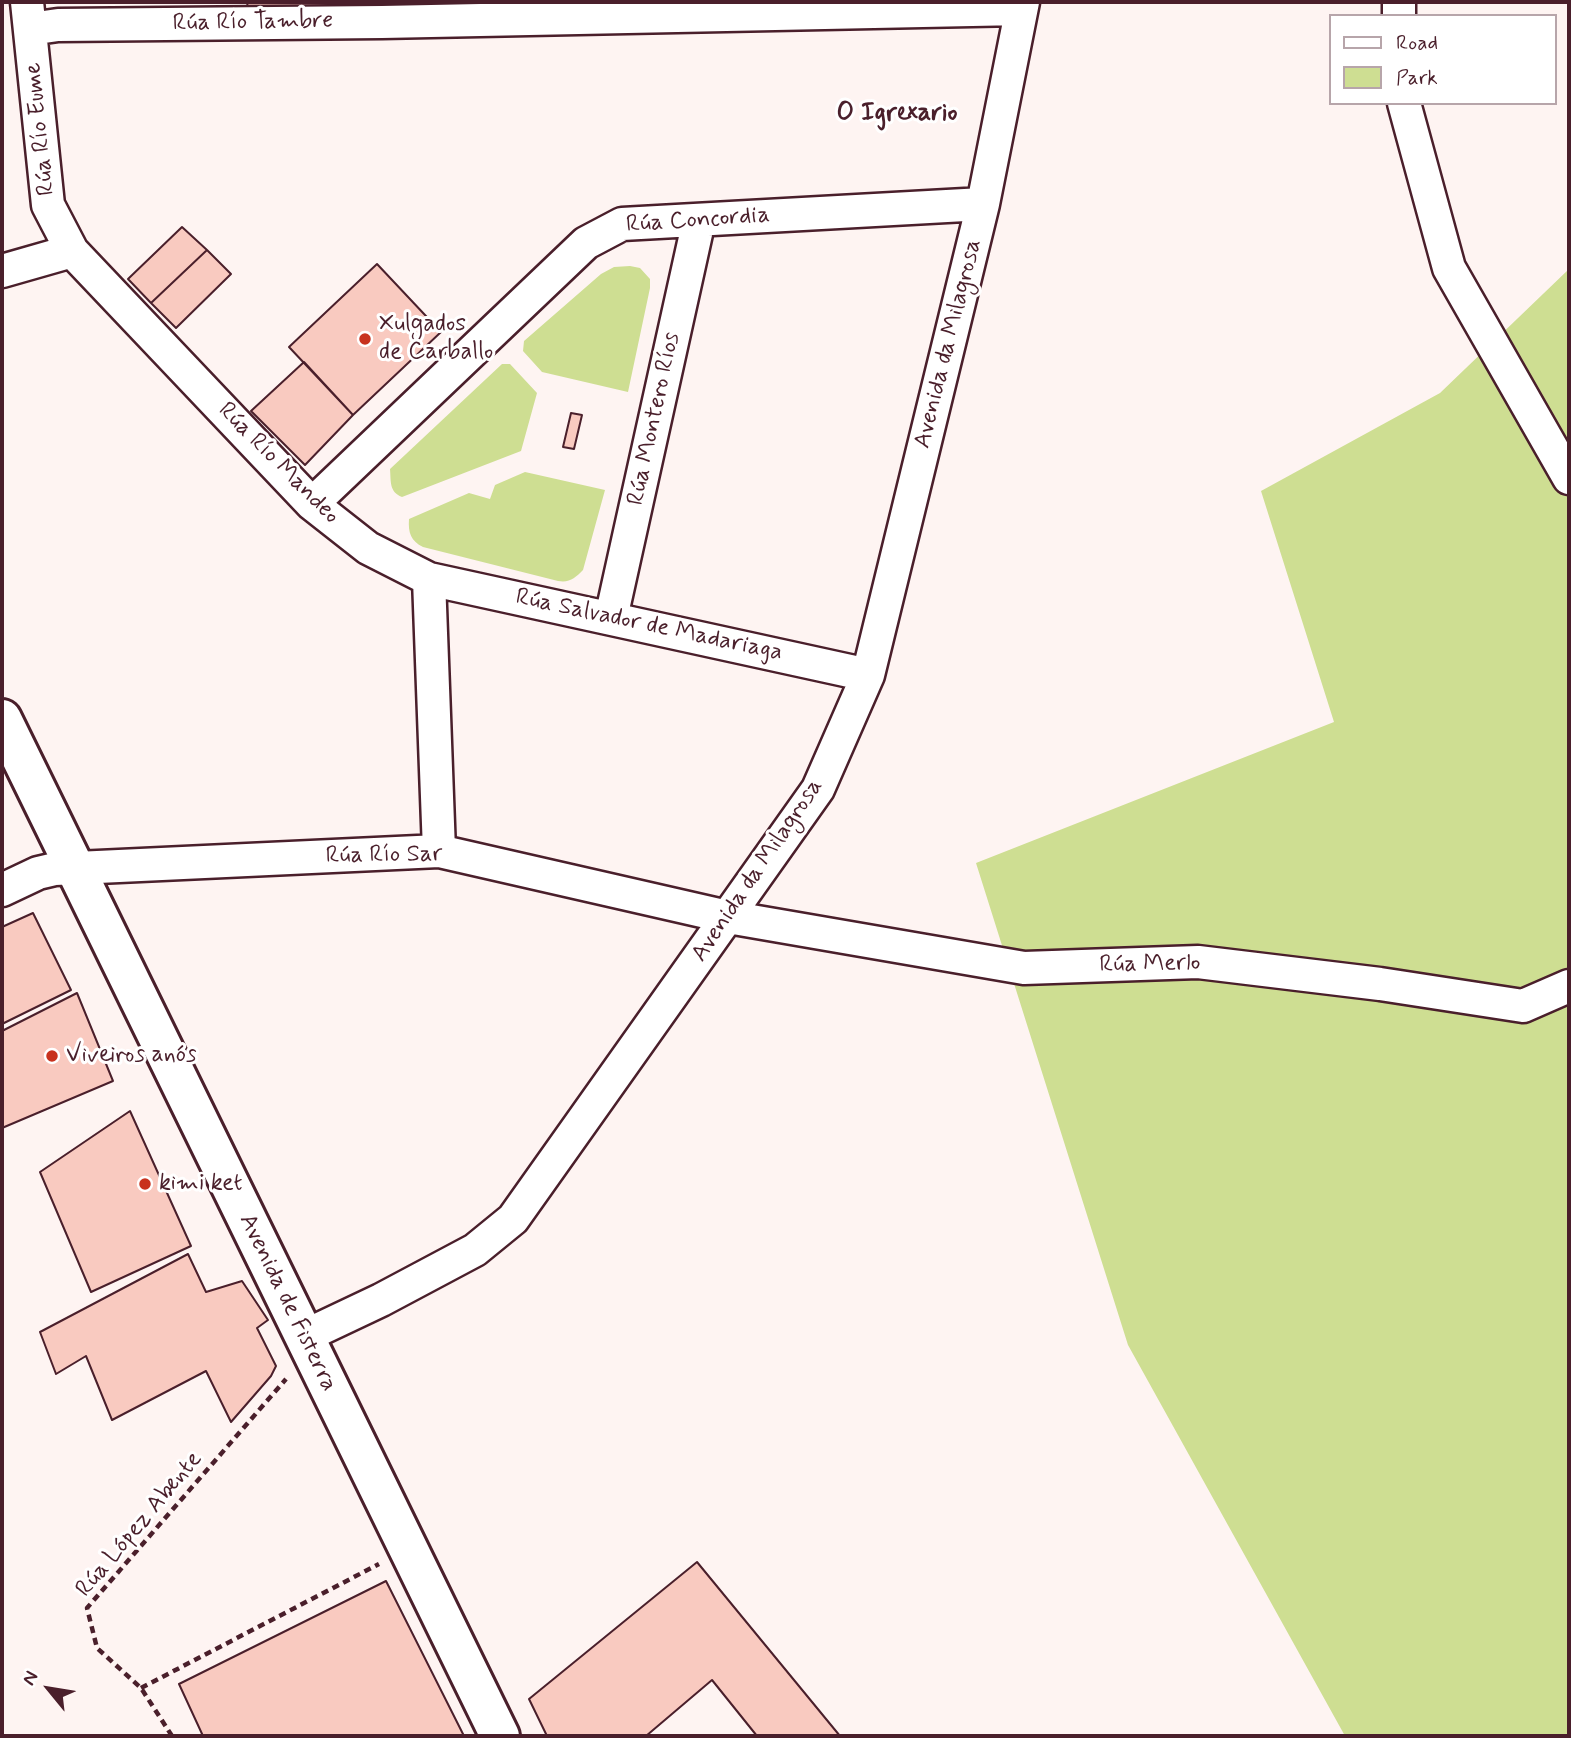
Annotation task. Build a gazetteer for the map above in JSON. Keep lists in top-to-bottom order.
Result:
{
  "streets": {
    "main road": ["Avenida de Fisterra"],
    "street": [
      "Rúa Río Tambre",
      "Rúa Río Eume",
      "Rúa Concordia",
      "Avenida da Milagrosa",
      "Rúa Montero Ríos",
      "Rúa Río Mandeo",
      "Rúa Salvador de Madariaga",
      "Rúa Río Sar",
      "Rúa Merlo"
    ],
    "path": ["Rúa López Abente"]
  },
  "crossings": [
    ["Rúa Río Tambre", "Rúa Río Eume"],
    ["Rúa Río Tambre", "Avenida da Milagrosa"],
    ["Rúa Río Eume", "Rúa Río Mandeo"],
    ["Rúa Concordia", "Avenida da Milagrosa"],
    ["Rúa Concordia", "Rúa Montero Ríos"],
    ["Rúa Concordia", "Rúa Río Mandeo"],
    ["Avenida da Milagrosa", "Rúa Salvador de Madariaga"],
    ["Avenida da Milagrosa", "Rúa Río Sar"],
    ["Avenida da Milagrosa", "Rúa Merlo"],
    ["Avenida da Milagrosa", "Avenida de Fisterra"],
    ["Avenida da Milagrosa", "Rúa López Abente"],
    ["Rúa Montero Ríos", "Rúa Salvador de Madariaga"],
    ["Rúa Río Mandeo", "Rúa Salvador de Madariaga"],
    ["Rúa Río Sar", "Rúa Merlo"],
    ["Rúa Río Sar", "Avenida de Fisterra"],
    ["Avenida de Fisterra", "Rúa López Abente"]
  ],
  "districts": ["O Igrexario"],
  "places": ["Xulgados de Carballo", "Viveiros anós", "kimi ket"],
  "legend": ["Road", "Park"],
  "north": "top left"
}
